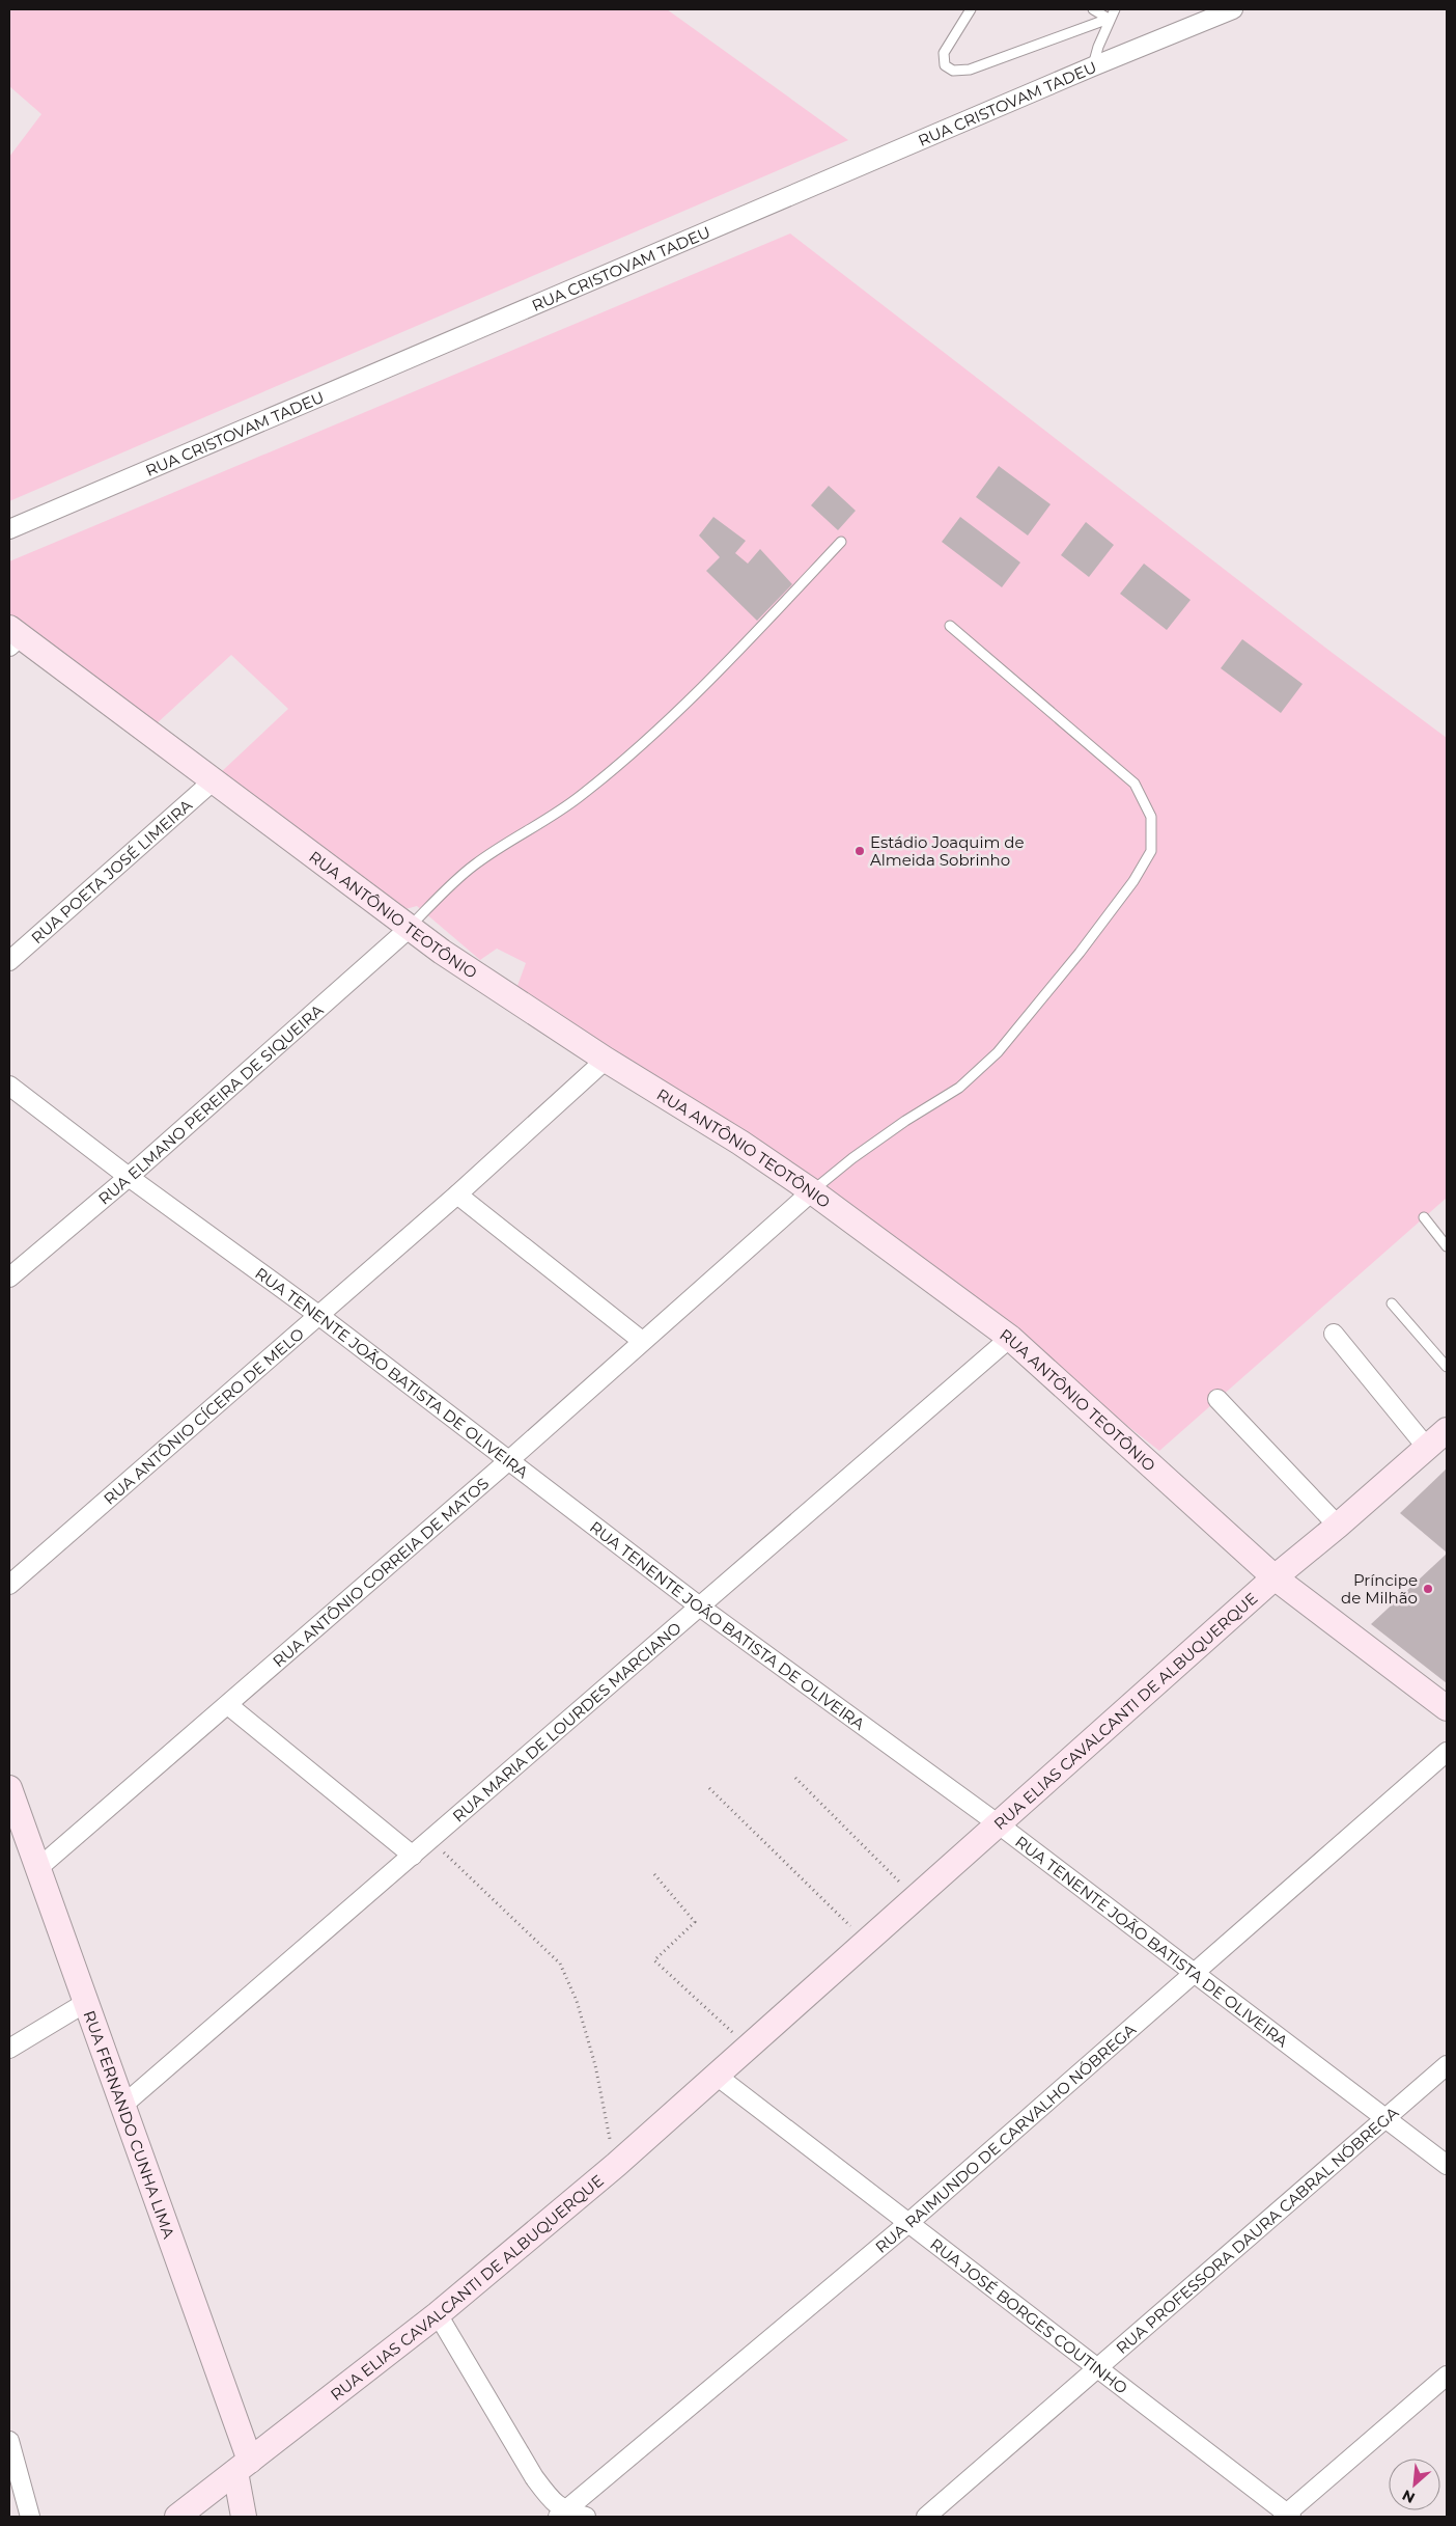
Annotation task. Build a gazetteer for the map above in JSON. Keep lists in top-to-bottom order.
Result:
{
  "streets": {
    "street": [
      "RUA CRISTOVAM TADEU",
      "RUA POETA JOSÉ LIMEIRA",
      "RUA ANTÔNIO TEOTÔNIO",
      "RUA ELMANO PEREIRA DE SIQUEIRA",
      "RUA TENENTE JOÃO BATISTA DE OLIVEIRA",
      "RUA ANTÔNIO CÍCERO DE MELO",
      "RUA ANTÔNIO CORREIA DE MATOS",
      "RUA ELIAS CAVALCANTI DE ALBUQUERQUE",
      "RUA MARIA DE LOURDES MARCIANO",
      "RUA FERNANDO CUNHA LIMA",
      "RUA RAIMUNDO DE CARVALHO NÓBREGA",
      "RUA PROFESSORA DAURA CABRAL NÓBREGA",
      "RUA JOSÉ BORGES COUTINHO"
    ]
  },
  "crossings": [
    ["RUA POETA JOSÉ LIMEIRA", "RUA ANTÔNIO TEOTÔNIO"],
    ["RUA ANTÔNIO TEOTÔNIO", "RUA ELMANO PEREIRA DE SIQUEIRA"],
    ["RUA ANTÔNIO TEOTÔNIO", "RUA ANTÔNIO CÍCERO DE MELO"],
    ["RUA ANTÔNIO TEOTÔNIO", "RUA ANTÔNIO CORREIA DE MATOS"],
    ["RUA ANTÔNIO TEOTÔNIO", "RUA ELIAS CAVALCANTI DE ALBUQUERQUE"],
    ["RUA ANTÔNIO TEOTÔNIO", "RUA MARIA DE LOURDES MARCIANO"],
    ["RUA ELMANO PEREIRA DE SIQUEIRA", "RUA TENENTE JOÃO BATISTA DE OLIVEIRA"],
    ["RUA TENENTE JOÃO BATISTA DE OLIVEIRA", "RUA ANTÔNIO CÍCERO DE MELO"],
    ["RUA TENENTE JOÃO BATISTA DE OLIVEIRA", "RUA ANTÔNIO CORREIA DE MATOS"],
    ["RUA TENENTE JOÃO BATISTA DE OLIVEIRA", "RUA ELIAS CAVALCANTI DE ALBUQUERQUE"],
    ["RUA TENENTE JOÃO BATISTA DE OLIVEIRA", "RUA MARIA DE LOURDES MARCIANO"],
    ["RUA TENENTE JOÃO BATISTA DE OLIVEIRA", "RUA RAIMUNDO DE CARVALHO NÓBREGA"],
    ["RUA TENENTE JOÃO BATISTA DE OLIVEIRA", "RUA PROFESSORA DAURA CABRAL NÓBREGA"],
    ["RUA ANTÔNIO CORREIA DE MATOS", "RUA FERNANDO CUNHA LIMA"],
    ["RUA ELIAS CAVALCANTI DE ALBUQUERQUE", "RUA FERNANDO CUNHA LIMA"],
    ["RUA ELIAS CAVALCANTI DE ALBUQUERQUE", "RUA JOSÉ BORGES COUTINHO"],
    ["RUA MARIA DE LOURDES MARCIANO", "RUA FERNANDO CUNHA LIMA"],
    ["RUA RAIMUNDO DE CARVALHO NÓBREGA", "RUA JOSÉ BORGES COUTINHO"],
    ["RUA PROFESSORA DAURA CABRAL NÓBREGA", "RUA JOSÉ BORGES COUTINHO"]
  ],
  "places": ["Estádio Joaquim de Almeida Sobrinho", "Príncipe de Milhão"],
  "north": "bottom left"
}
